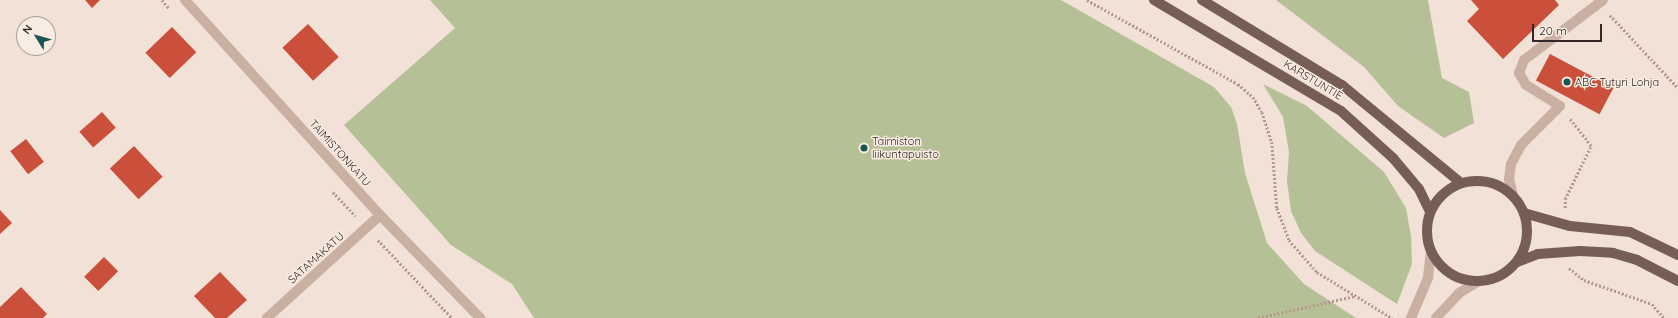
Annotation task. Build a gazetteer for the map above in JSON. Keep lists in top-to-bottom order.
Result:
{
  "streets": {
    "main road": ["KARSTUNTIE"],
    "street": ["TAIMISTONKATU", "SATAMAKATU"]
  },
  "crossings": [
    ["TAIMISTONKATU", "SATAMAKATU"]
  ],
  "places": ["ABC Tytyri Lohja", "Taimiston liikuntapuisto"],
  "scale_bar": "20 m",
  "north": "top left"
}
